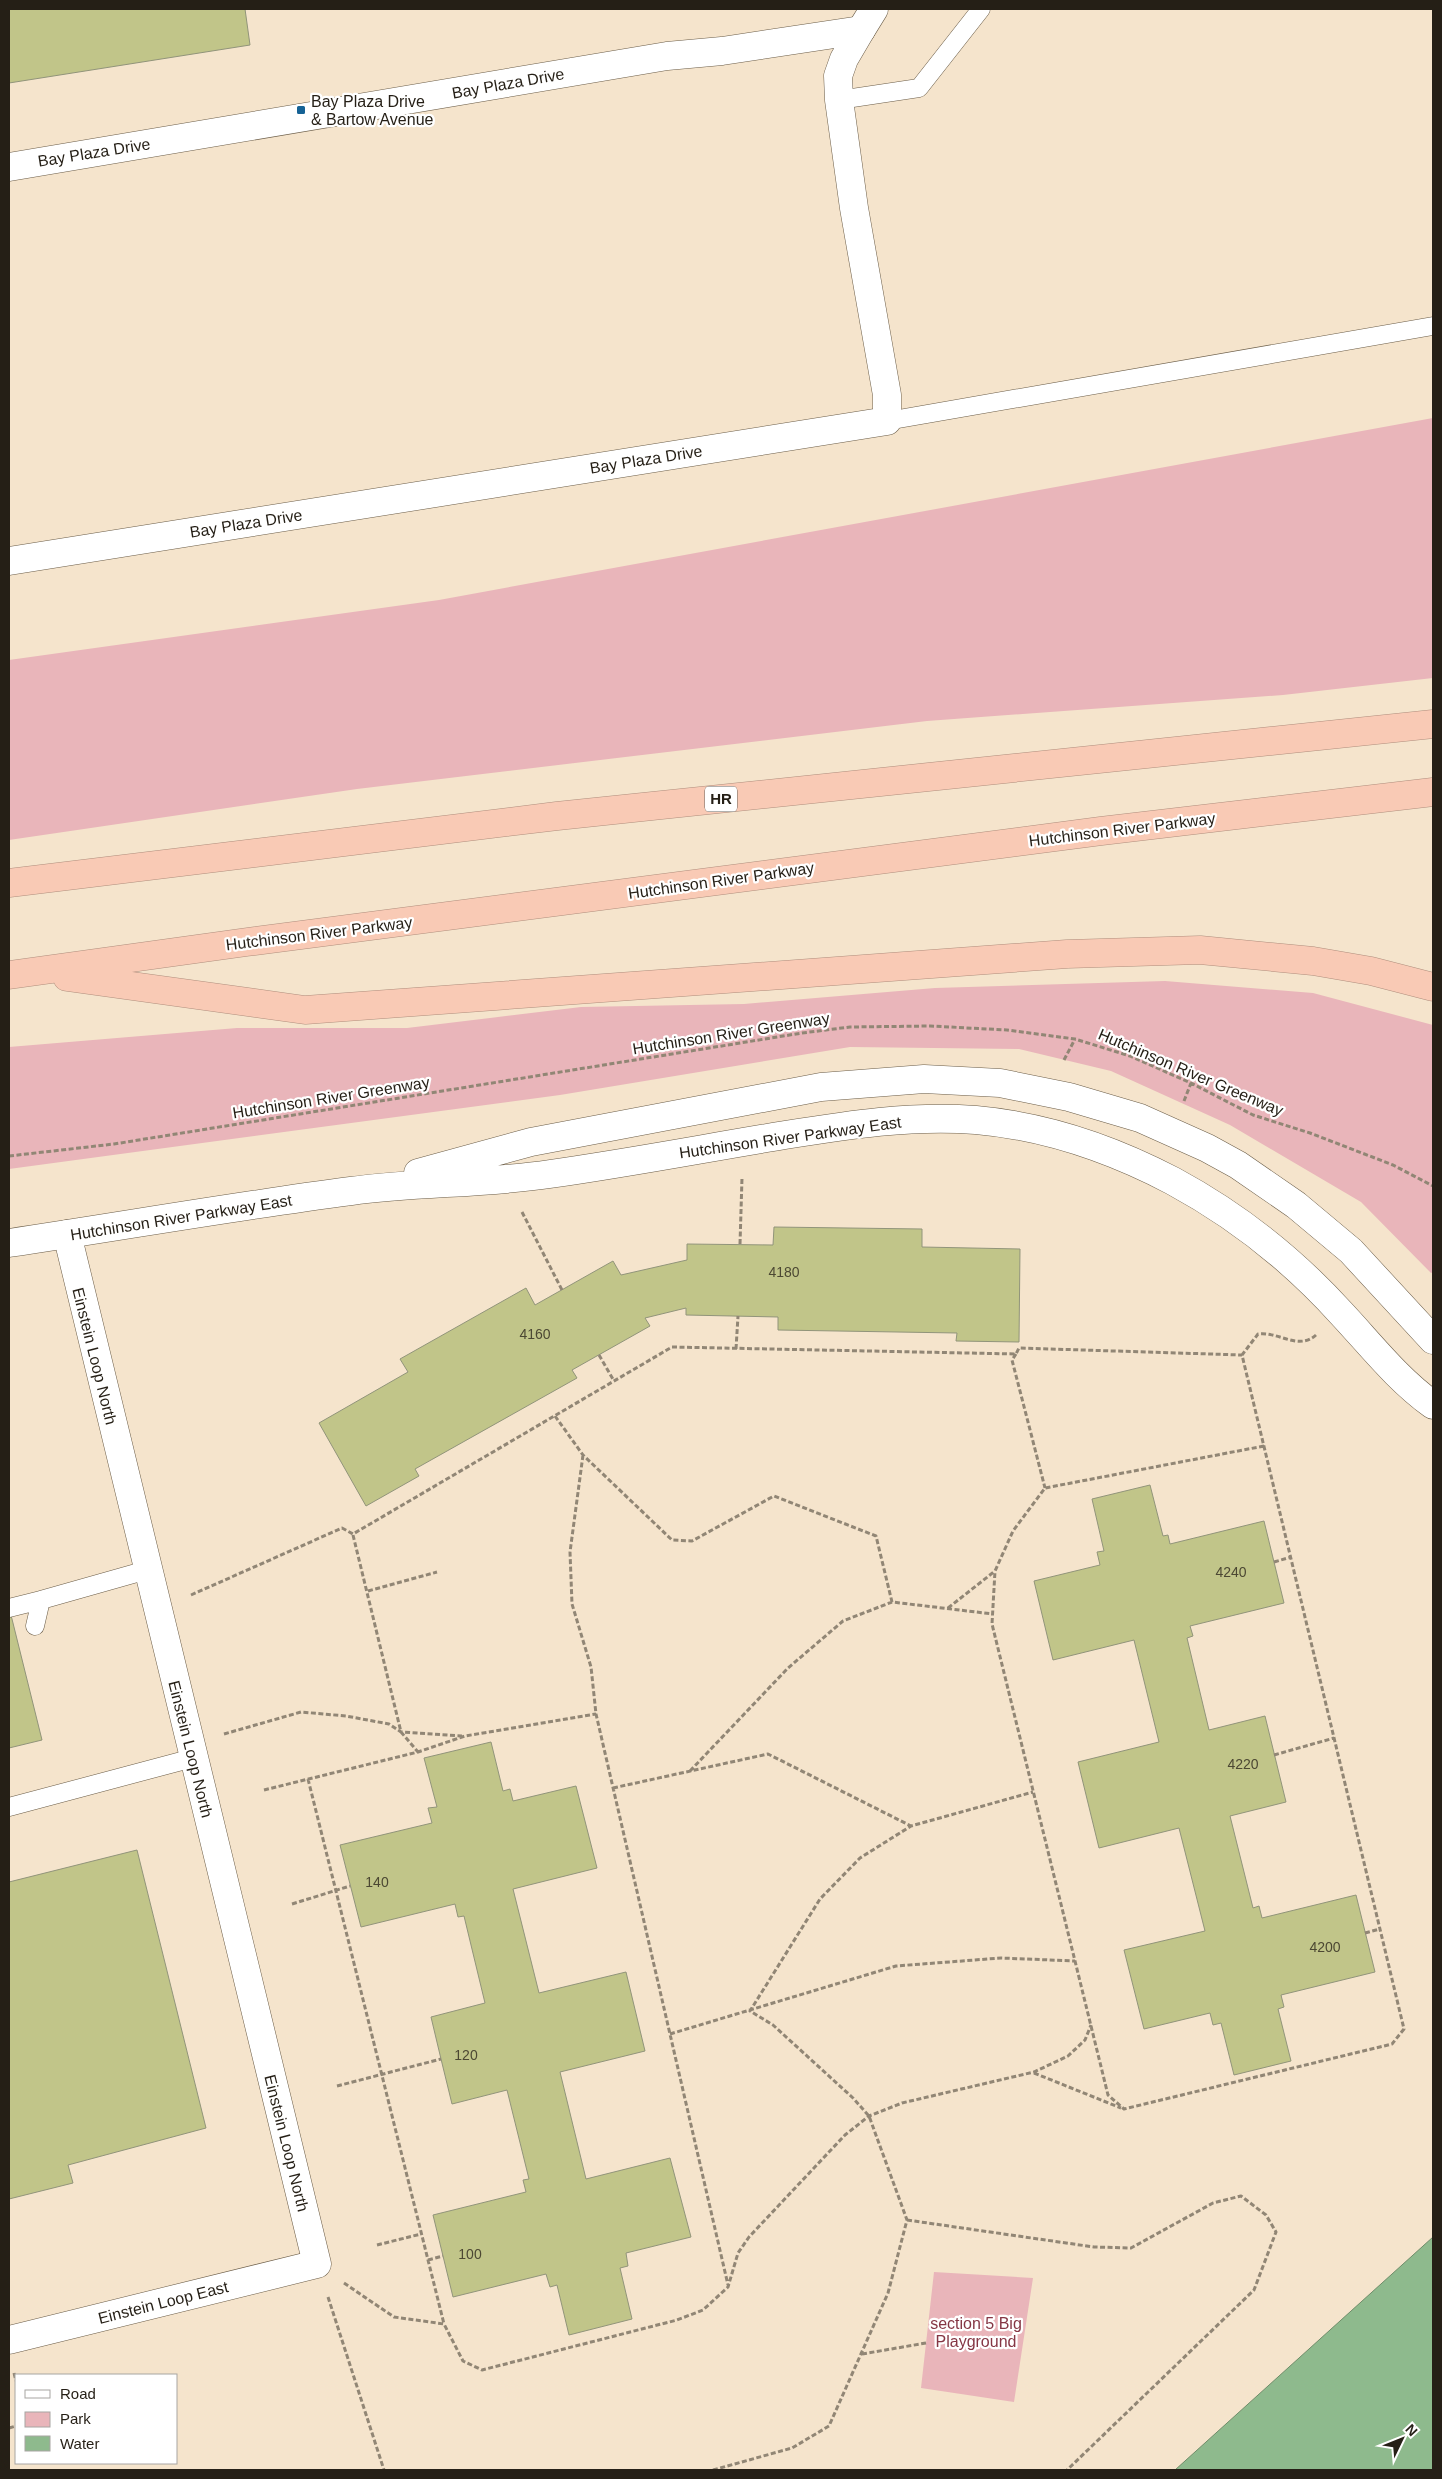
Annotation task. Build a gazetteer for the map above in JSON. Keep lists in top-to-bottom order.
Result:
{
  "streets": {
    "highway": ["HR", "Hutchinson River Parkway"],
    "street": [
      "Bay Plaza Drive",
      "Hutchinson River Parkway East",
      "Einstein Loop North",
      "Einstein Loop East"
    ],
    "path": ["Hutchinson River Greenway"]
  },
  "crossings": [
    ["Hutchinson River Parkway East", "Einstein Loop North"],
    ["Einstein Loop North", "Einstein Loop East"]
  ],
  "parks": ["section 5 Big Playground"],
  "places": {
    "transit": ["Bay Plaza Drive & Bartow Avenue"]
  },
  "house_numbers": [
    "4180",
    "4160",
    "4240",
    "4220",
    "140",
    "4200",
    "120",
    "100"
  ],
  "legend": ["Road", "Park", "Water"],
  "north": "top right"
}
